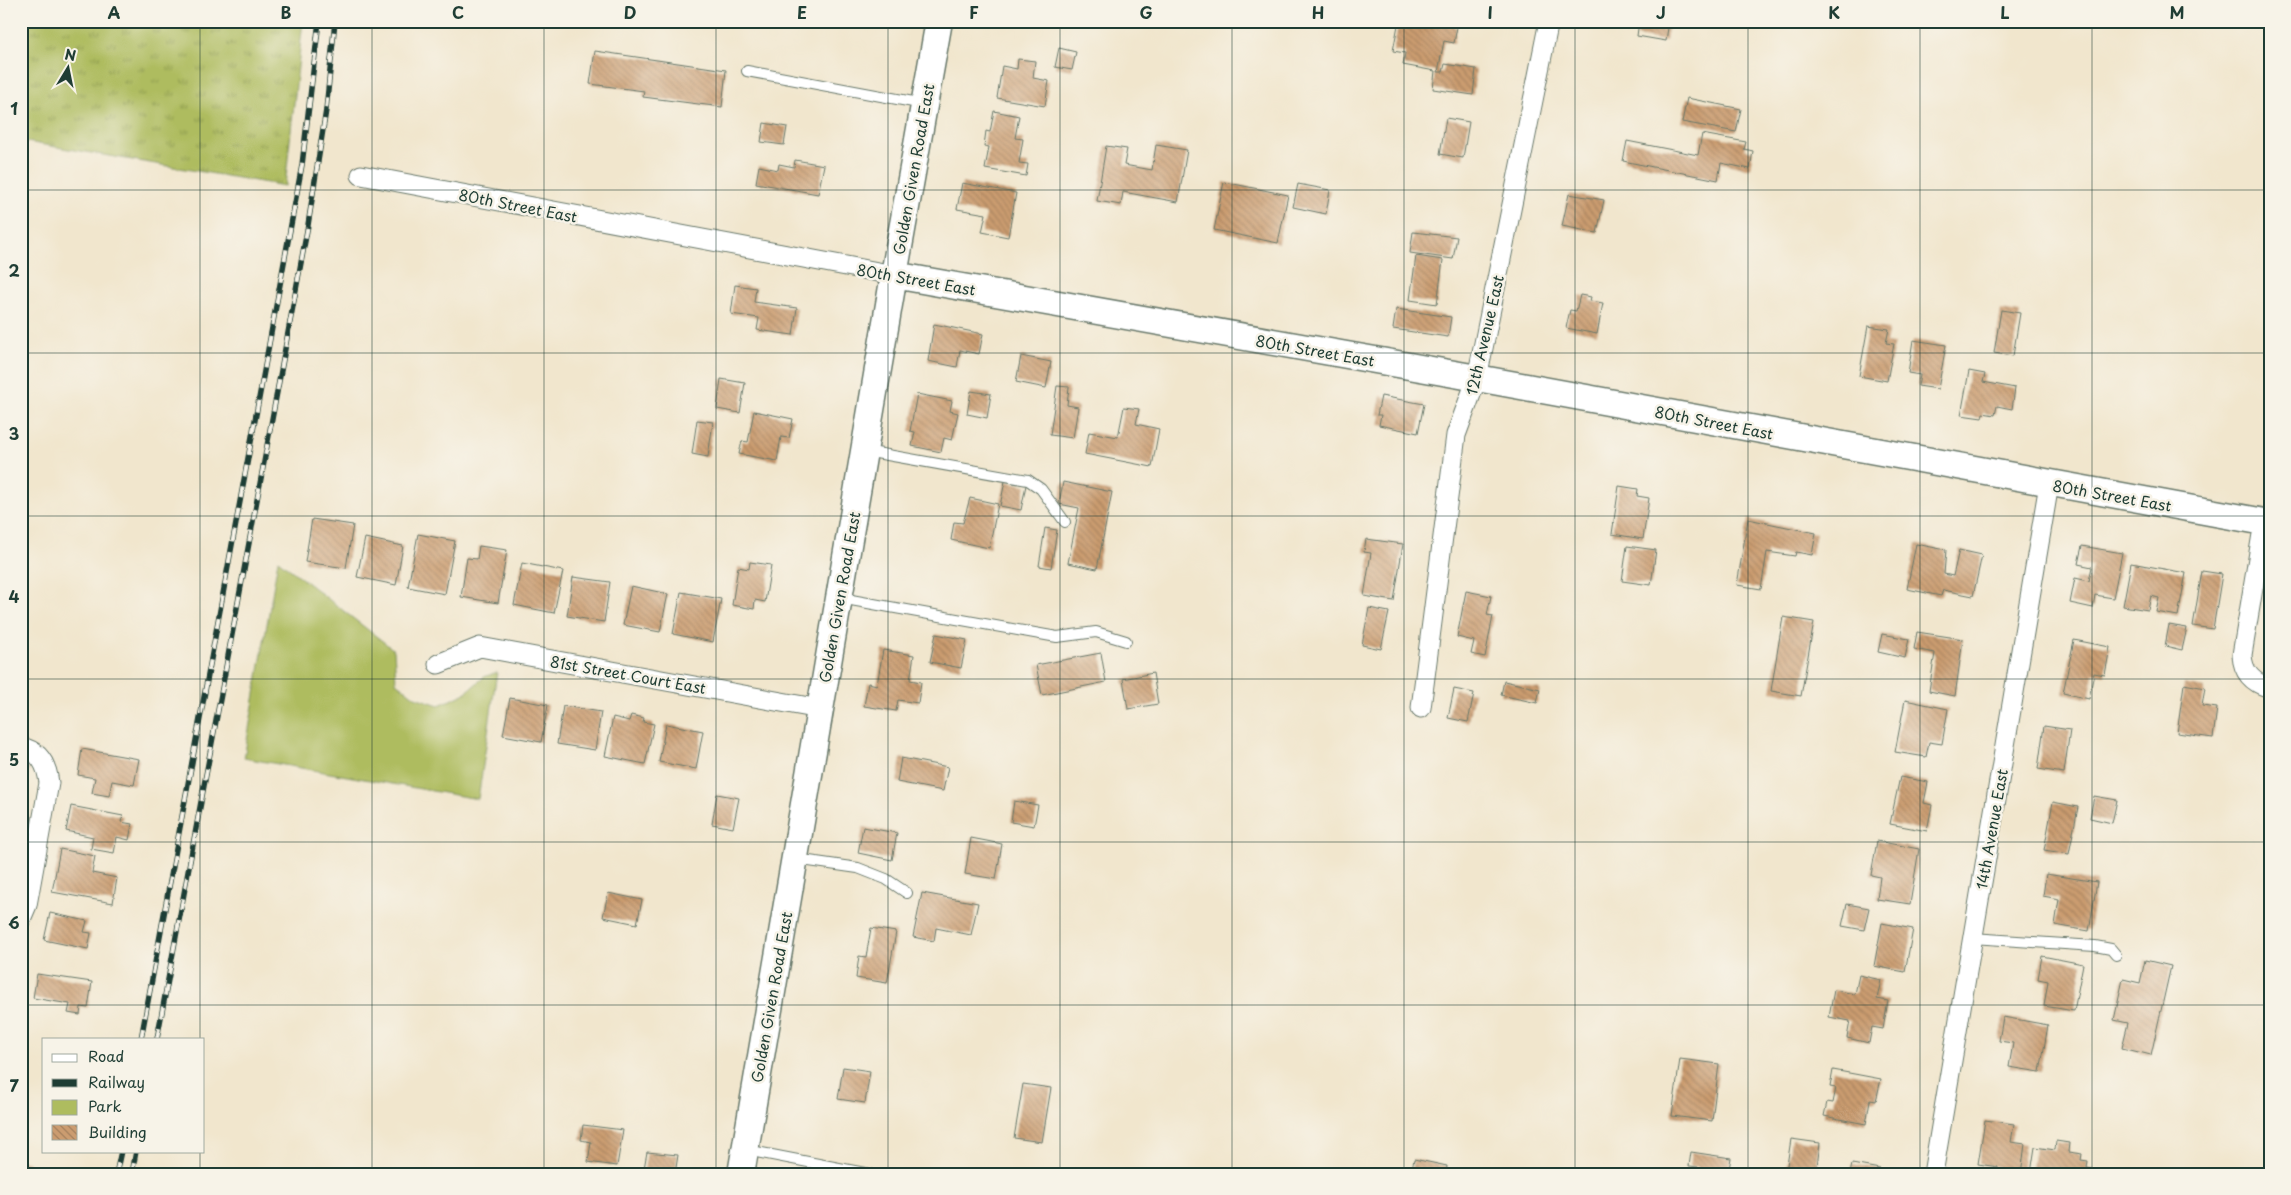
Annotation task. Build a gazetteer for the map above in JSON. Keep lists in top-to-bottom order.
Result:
{
  "streets": {
    "street": [
      "Golden Given Road East",
      "80th Street East",
      "12th Avenue East",
      "81st Street Court East",
      "14th Avenue East"
    ]
  },
  "crossings": [
    ["Golden Given Road East", "80th Street East"],
    ["Golden Given Road East", "81st Street Court East"],
    ["80th Street East", "12th Avenue East"],
    ["80th Street East", "14th Avenue East"]
  ],
  "legend": [
    "Road",
    "Railway",
    "Park",
    "Building"
  ],
  "north": "top",
  "grid": {
    "columns": [
      "A",
      "B",
      "C",
      "D",
      "E",
      "F",
      "G",
      "H",
      "I",
      "J",
      "K",
      "L",
      "M"
    ],
    "rows": [
      "1",
      "2",
      "3",
      "4",
      "5",
      "6",
      "7"
    ]
  }
}
